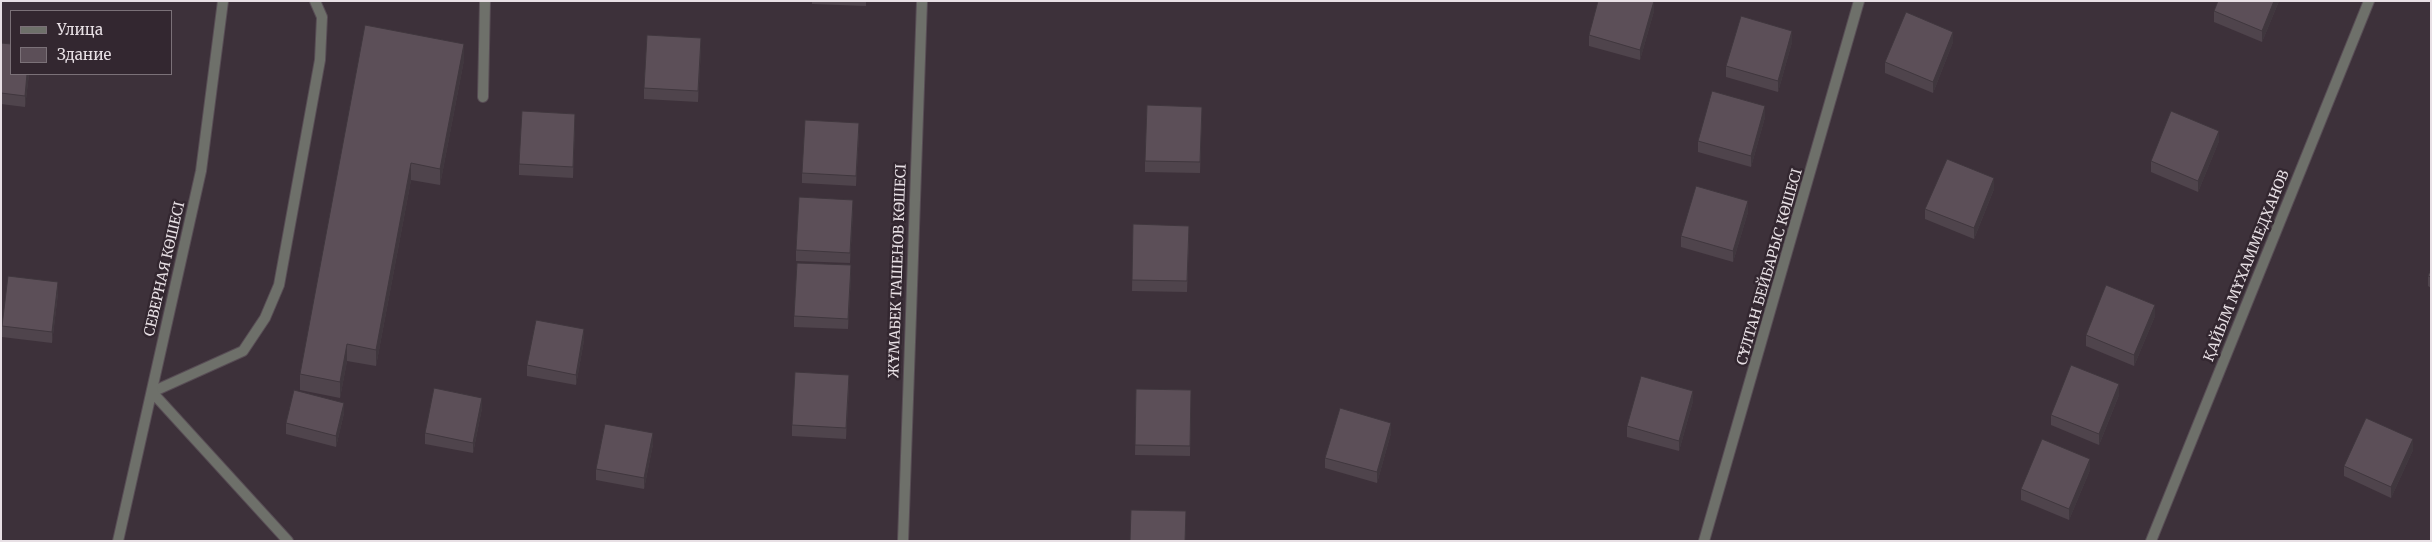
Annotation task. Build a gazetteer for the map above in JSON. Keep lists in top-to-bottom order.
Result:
{
  "streets": {
    "street": [
      "ҚАЙЫМ МҰХАММЕДХАНОВ",
      "СҰЛТАН БЕЙБАРЫС КӨШЕСІ",
      "СЕВЕРНАЯ КӨШЕСІ",
      "ЖҰМАБЕК ТАШЕНОВ КӨШЕСІ"
    ]
  },
  "legend": ["Улица", "Здание"]
}
